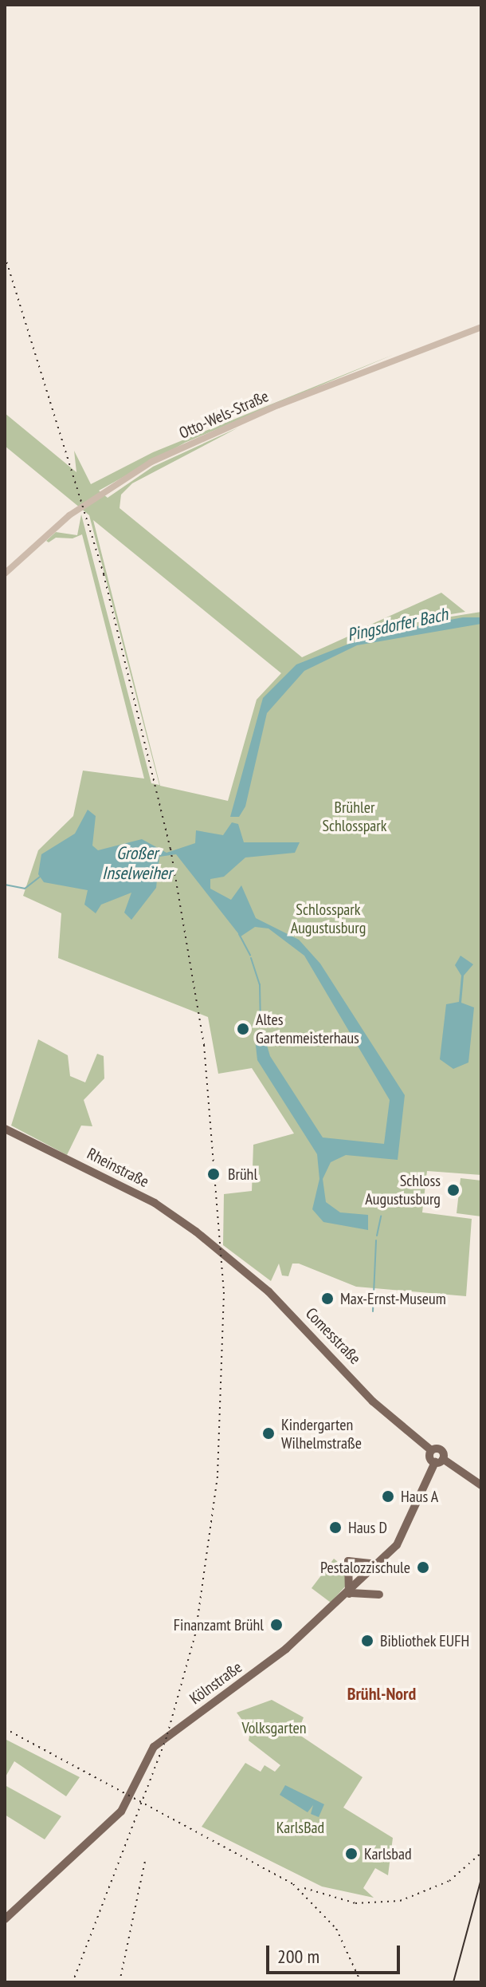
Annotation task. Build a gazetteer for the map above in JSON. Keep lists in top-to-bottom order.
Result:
{
  "streets": {
    "main road": ["Rheinstraße", "Comesstraße", "Kölnstraße"],
    "street": ["Otto-Wels-Straße"]
  },
  "crossings": [
    ["Rheinstraße", "Comesstraße"],
    ["Comesstraße", "Kölnstraße"]
  ],
  "districts": ["Brühl-Nord"],
  "water": ["Pingsdorfer Bach", "Großer Inselweiher"],
  "parks": [
    "Brühler Schlosspark",
    "Schlosspark Augustusburg",
    "Volksgarten",
    "KarlsBad"
  ],
  "places": [
    "Altes Gartenmeisterhaus",
    "Brühl",
    "Schloss Augustusburg",
    "Max-Ernst-Museum",
    "Kindergarten Wilhelmstraße",
    "Haus A",
    "Haus D",
    "Pestalozzischule",
    "Finanzamt Brühl",
    "Bibliothek EUFH",
    "Karlsbad"
  ],
  "scale_bar": "200 m"
}
